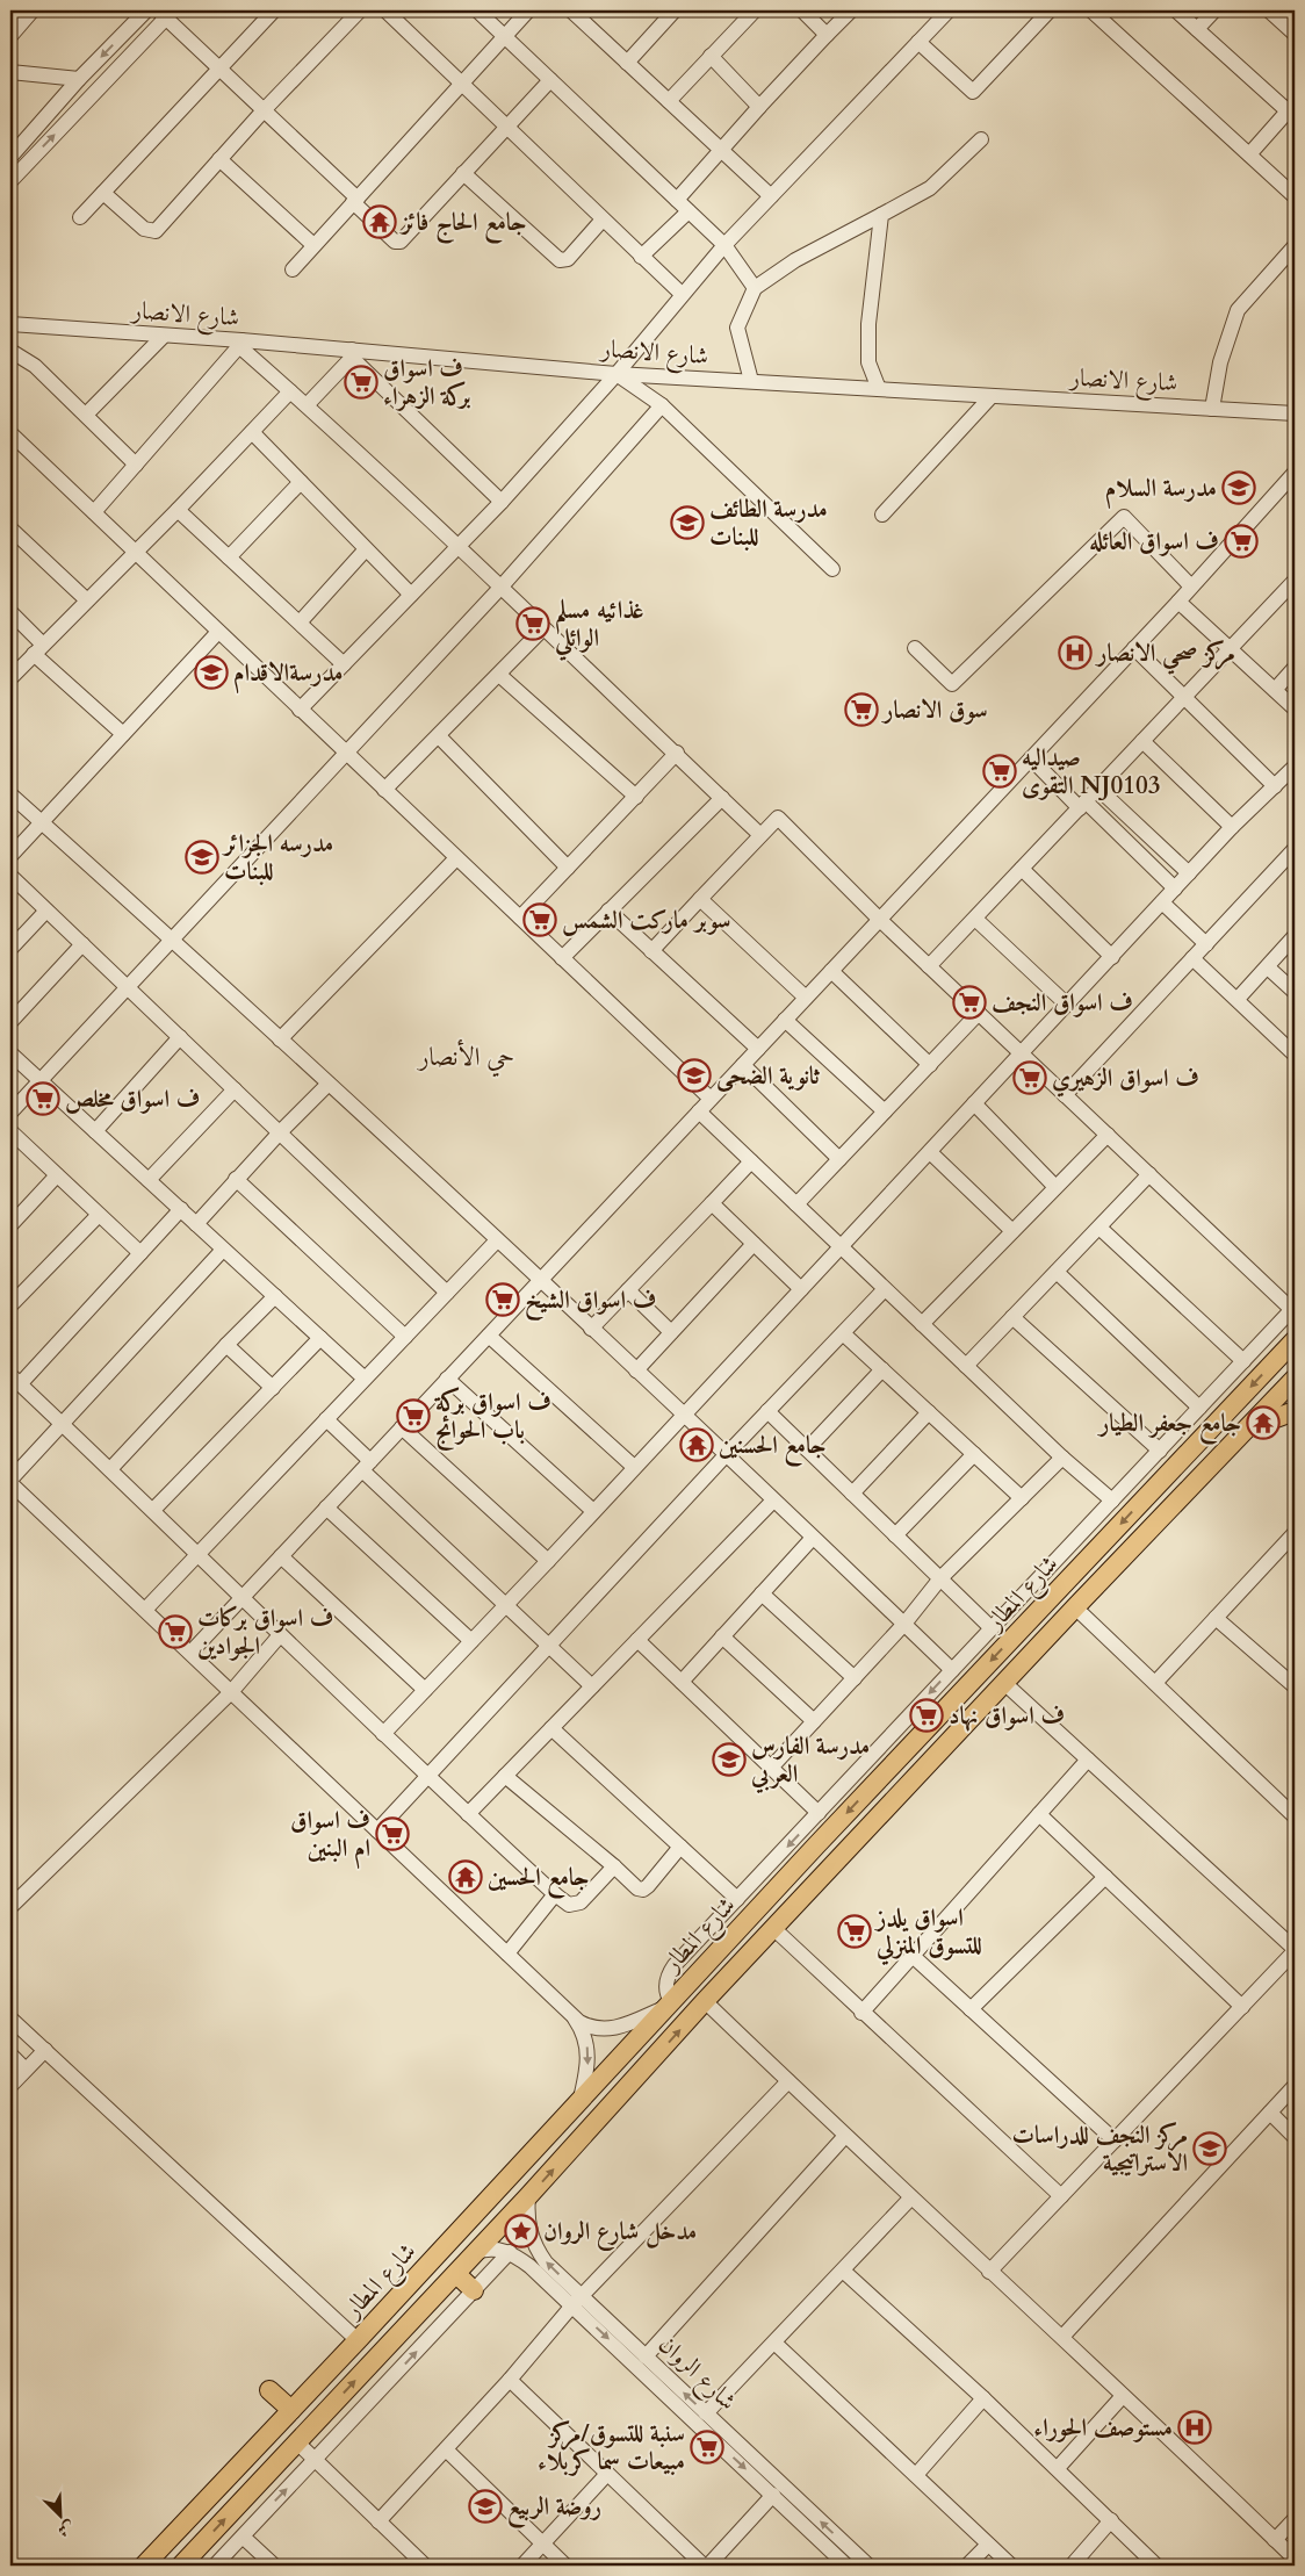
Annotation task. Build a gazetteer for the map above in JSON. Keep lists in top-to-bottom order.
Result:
{
  "streets": {
    "main road": ["شارع المطار"],
    "street": ["شارع الانصار", "شارع الروان"]
  },
  "crossings": [
    ["شارع المطار", "شارع الروان"]
  ],
  "districts": ["حي الأنصار"],
  "places": {
    "temple": [
      "جامع الحاج فائز",
      "جامع جعفر الطيار",
      "جامع الحسنين",
      "جامع الحسين"
    ],
    "supermarket": [
      "ف اسواق بركة الزهراء",
      "ف اسواق العائله",
      "غذائيه مسلم الوائلي",
      "سوق الانصار",
      "صيداليه التقوى NJ0103",
      "سوبر ماركت الشمس",
      "ف اسواق النجف",
      "ف اسواق الزهيري",
      "ف اسواق مخلص",
      "ف اسواق الشيخ",
      "ف اسواق بركة باب الحوائج",
      "ف اسواق بركات الجوادين",
      "ف اسواق نهاد",
      "ف اسواق ام البنين",
      "اسواق يلدز للتسوق المنزلي",
      "سنبة للتسوق/مركز مبيعات سما كربلاء"
    ],
    "school or university": [
      "مدرسة السلام",
      "مدرسة الطائف للبنات",
      "مدرسةالاقدام",
      "مدرسه الجزائر للبنات",
      "ثانوية الضحى",
      "مدرسة الفارس العربي",
      "مركز النجف للدراسات الاستراتيجية",
      "روضة الربيع"
    ],
    "hospital": ["مركز صحي الانصار", "مستوصف الحوراء"],
    "place": ["مدخل شارع الروان"]
  },
  "north": "bottom right"
}
